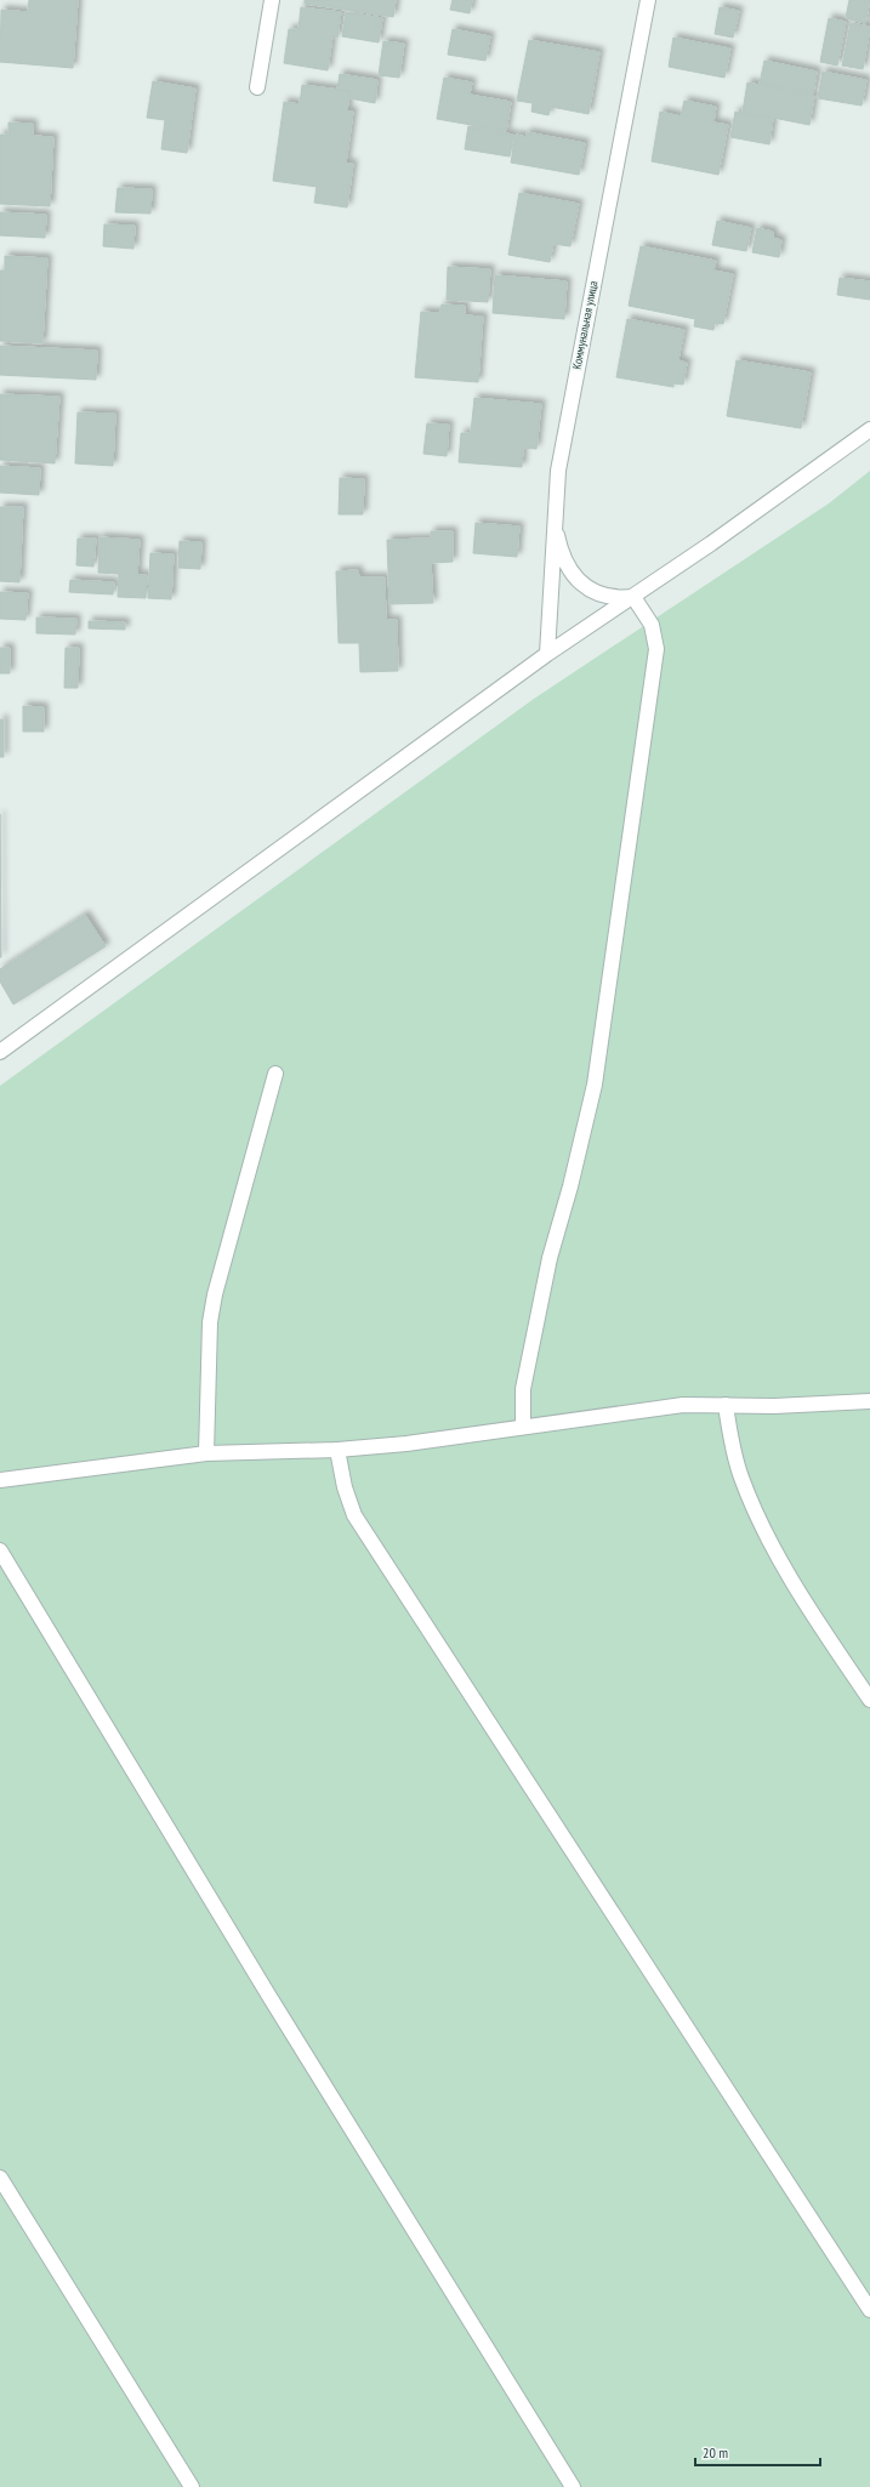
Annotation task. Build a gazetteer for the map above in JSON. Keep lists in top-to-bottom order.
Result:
{
  "streets": {
    "street": ["Коммунальная улица"]
  },
  "scale_bar": "20 m"
}
